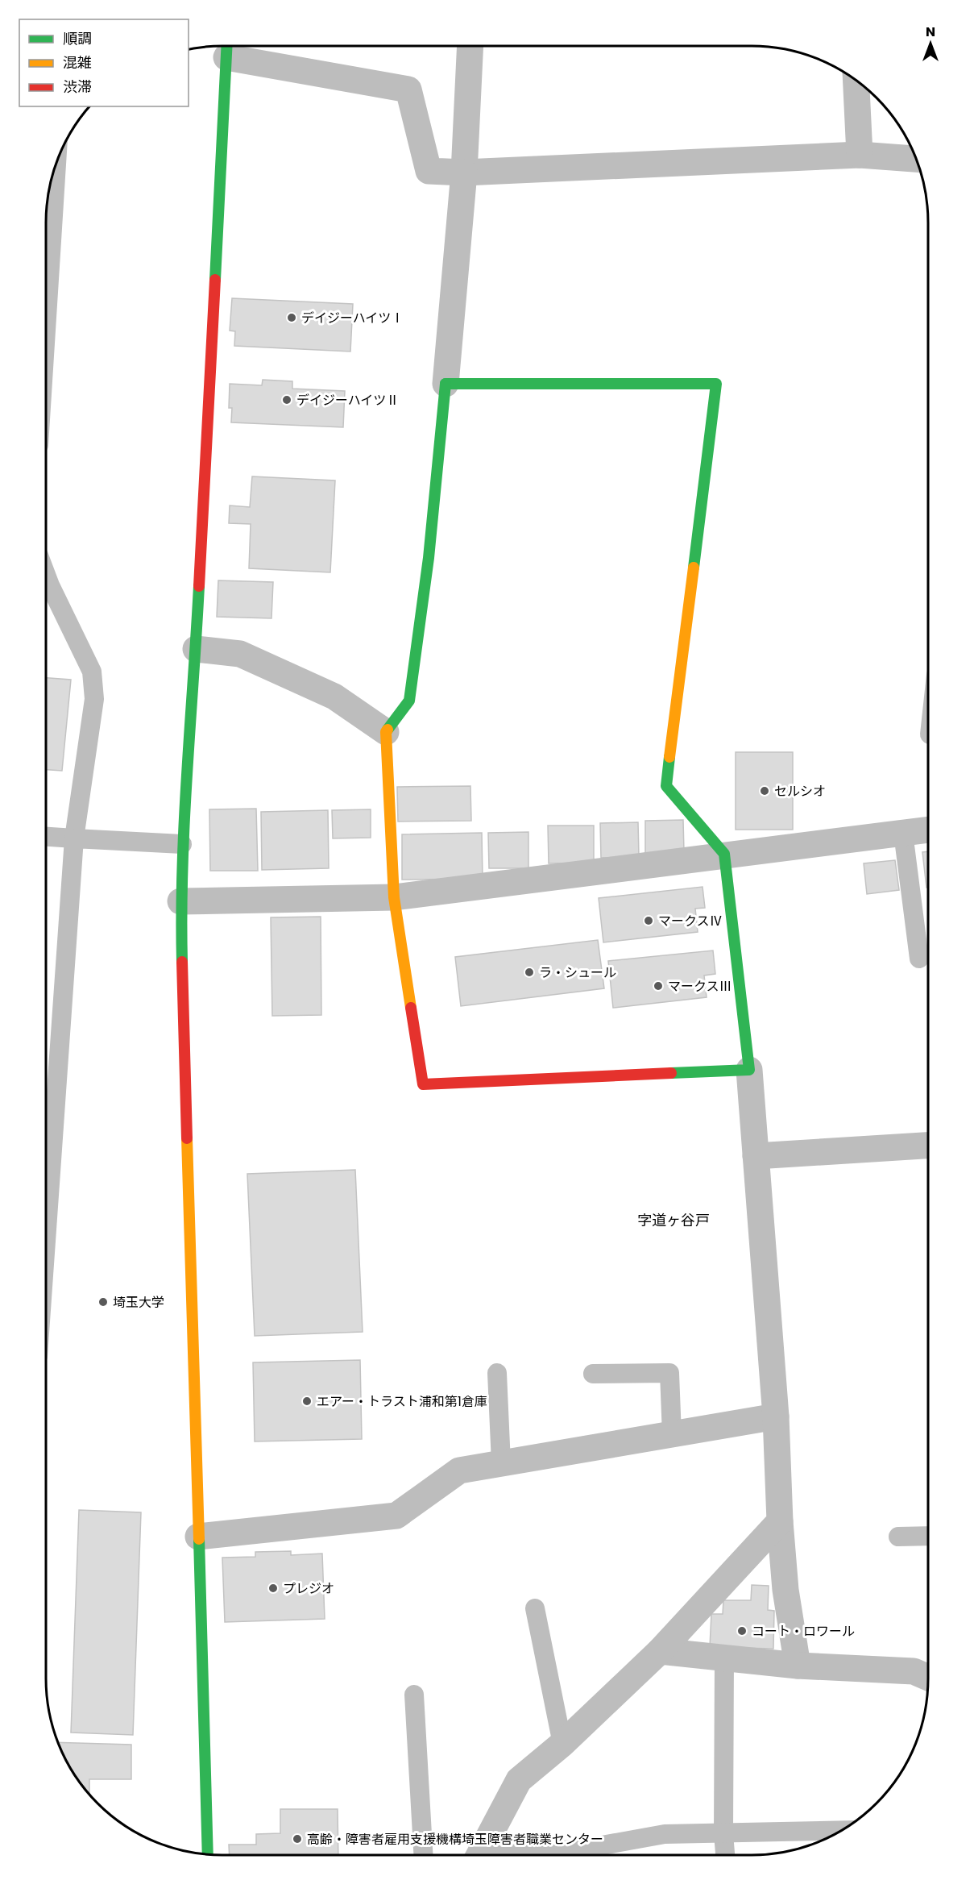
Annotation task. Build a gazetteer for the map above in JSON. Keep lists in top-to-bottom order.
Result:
{
  "districts": ["字道ヶ谷戸"],
  "places": [
    "デイジーハイツⅠ",
    "デイジーハイツⅡ",
    "セルシオ",
    "マークスⅣ",
    "ラ・シュール",
    "マークスⅢ",
    "埼玉大学",
    "エアー・トラスト浦和第1倉庫",
    "プレジオ",
    "コート・ロワール",
    "高齢・障害者雇用支援機構埼玉障害者職業センター"
  ],
  "legend": ["順調", "混雑", "渋滞"],
  "north": "top"
}
